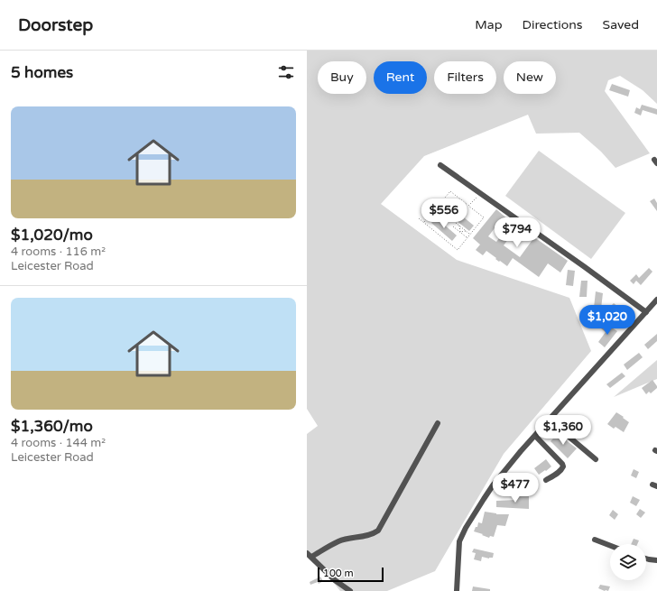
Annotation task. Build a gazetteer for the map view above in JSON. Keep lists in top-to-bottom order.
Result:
{
  "scale_bar": "100 m",
  "page": {
    "header": "Doorstep",
    "nav": ["Map", "Directions", "Saved"],
    "heading": "5 homes",
    "chip": [
      "Buy",
      "Rent",
      "Filters",
      "New"
    ],
    "list": [
      {
        "name": "$1,020/mo",
        "note": "4 rooms · 116 m² · Leicester Road"
      },
      {
        "name": "$1,360/mo",
        "note": "4 rooms · 144 m² · Leicester Road"
      }
    ],
    "price": [
      "$556",
      "$794",
      "$1,020",
      "$1,360",
      "$477"
    ],
    "scale": "100 m"
  }
}
